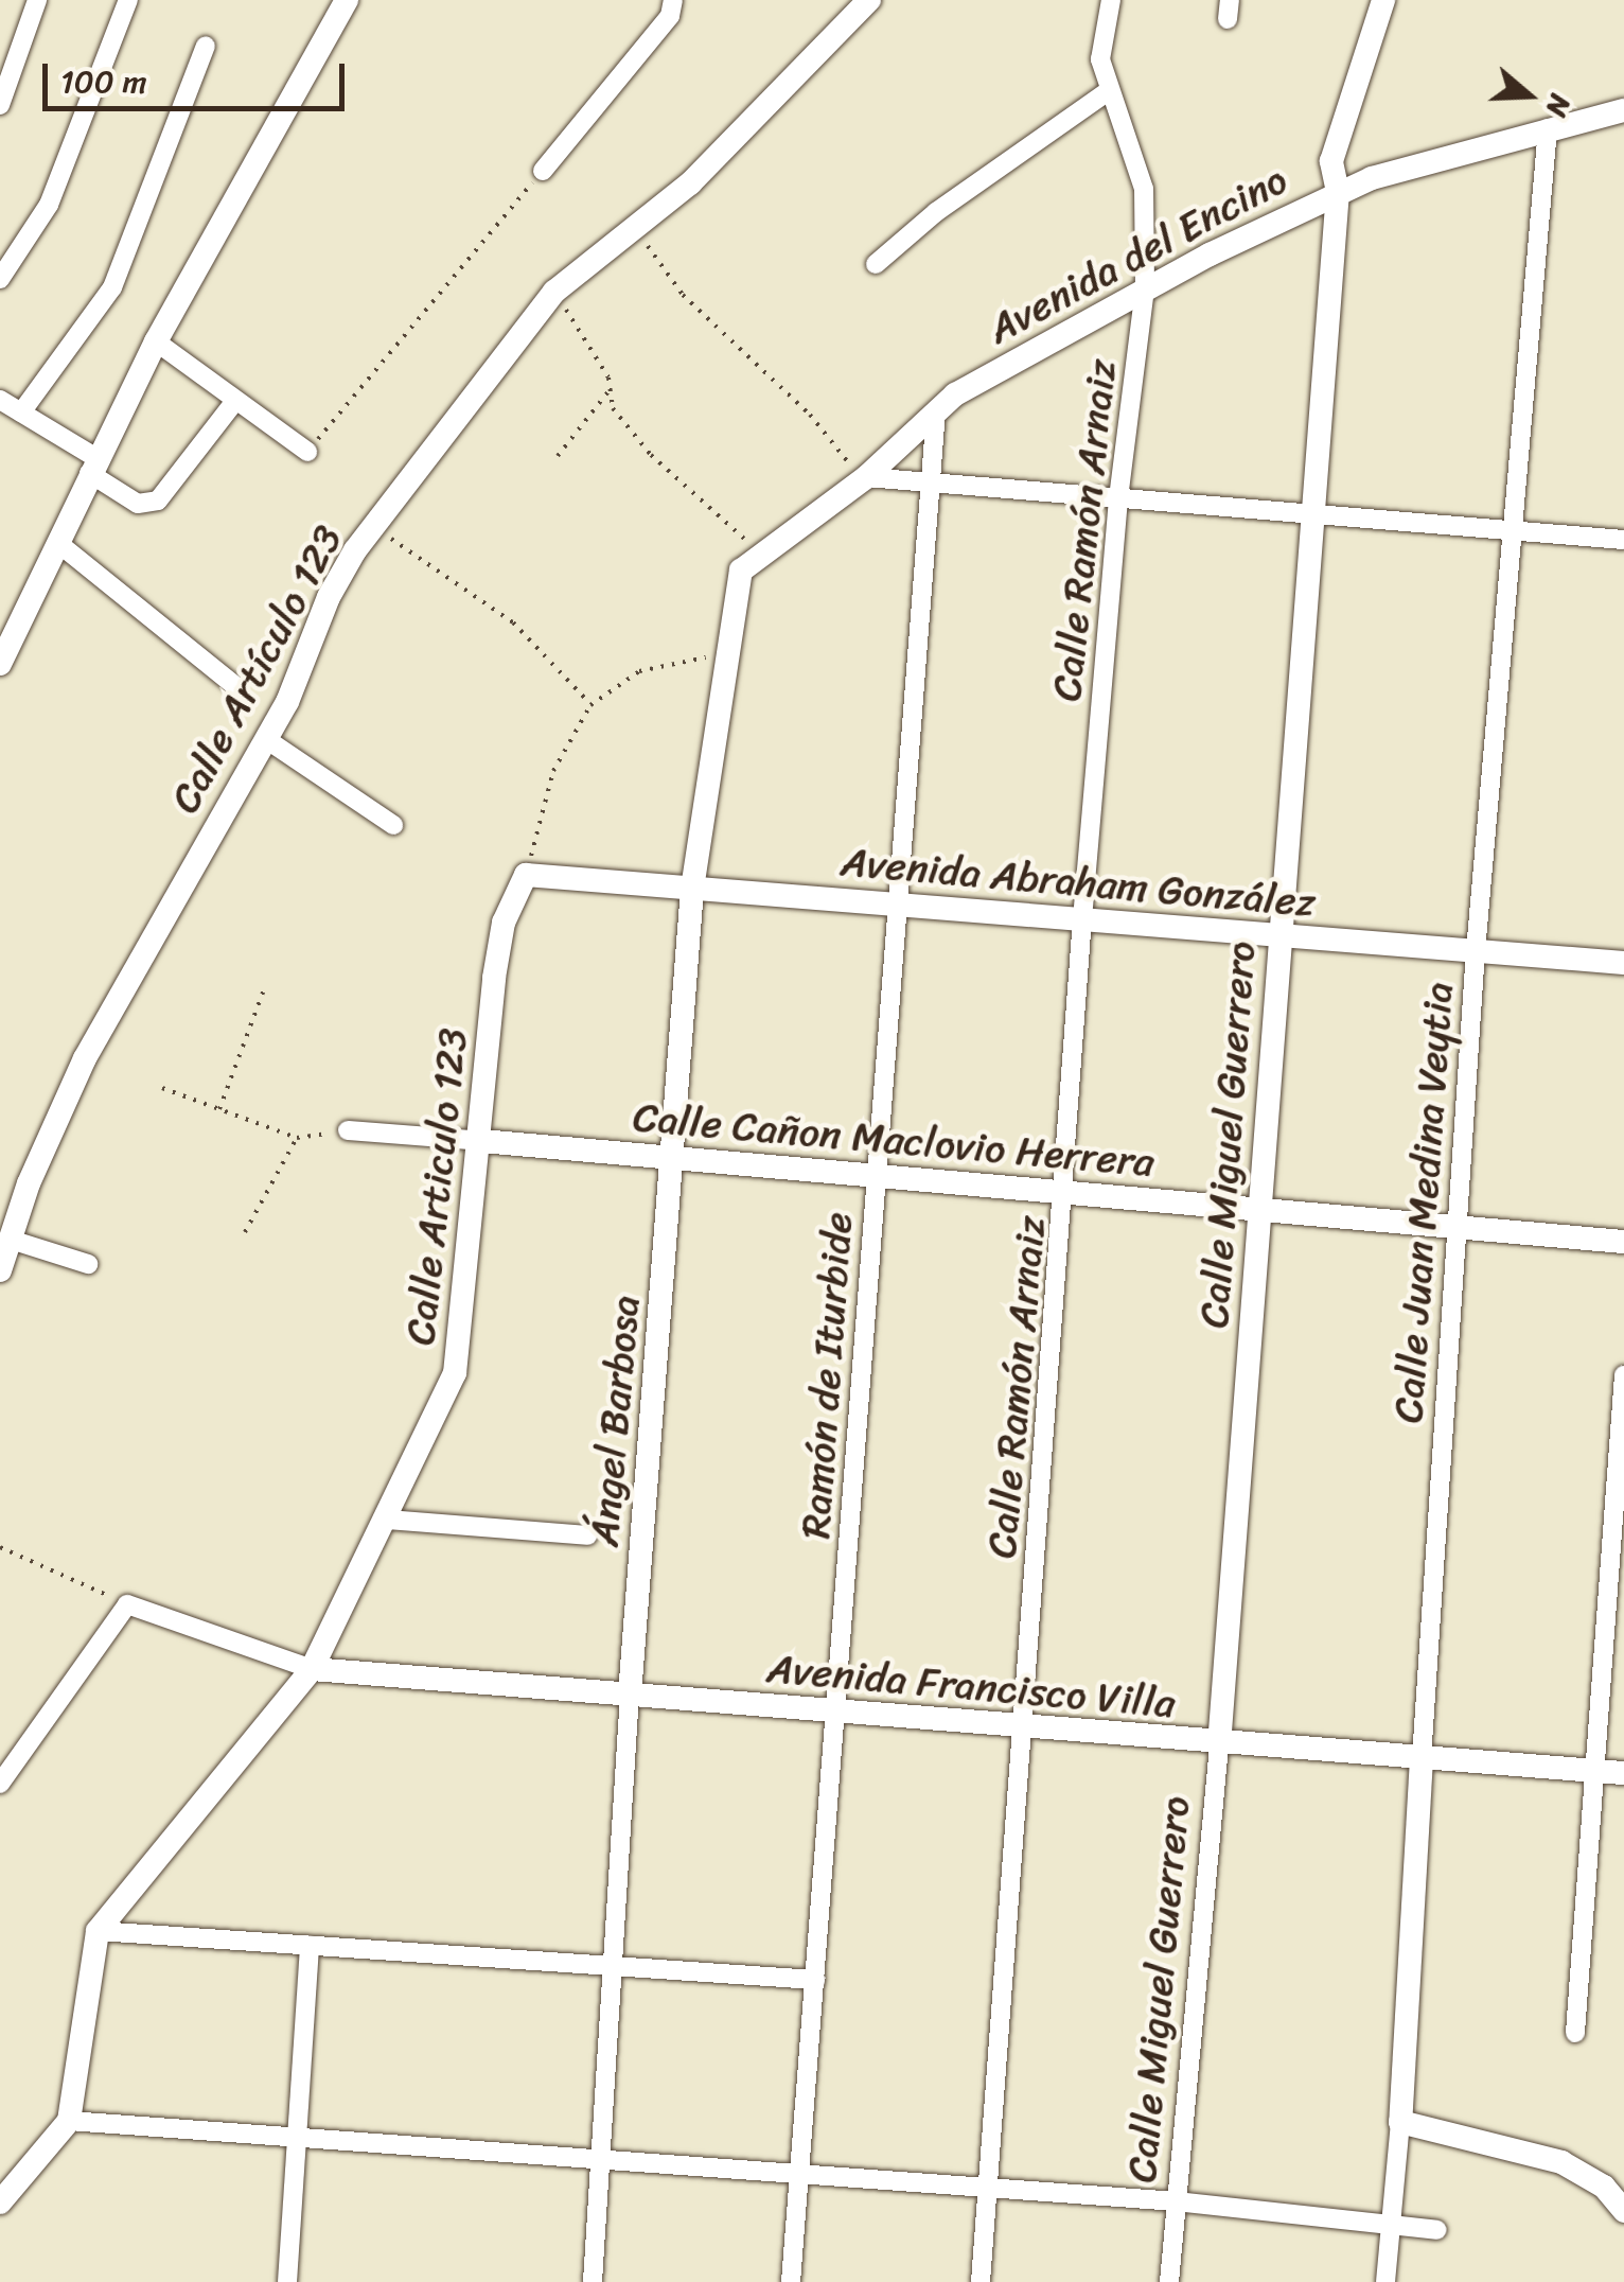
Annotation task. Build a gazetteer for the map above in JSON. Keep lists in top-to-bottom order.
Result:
{
  "streets": {
    "street": [
      "Avenida del Encino",
      "Calle Ramón Arnaiz",
      "Calle Artículo 123",
      "Avenida Abraham González",
      "Calle Miguel Guerrero",
      "Calle Cañon Maclovio Herrera",
      "Calle Articulo 123",
      "Calle Juan Medina Veytia",
      "Ramón de Iturbide",
      "Ángel Barbosa",
      "Avenida Francisco Villa"
    ]
  },
  "crossings": [
    ["Avenida del Encino", "Calle Ramón Arnaiz"],
    ["Avenida del Encino", "Calle Miguel Guerrero"],
    ["Avenida del Encino", "Calle Juan Medina Veytia"],
    ["Avenida del Encino", "Ramón de Iturbide"],
    ["Avenida del Encino", "Ángel Barbosa"],
    ["Calle Ramón Arnaiz", "Avenida Abraham González"],
    ["Calle Ramón Arnaiz", "Calle Cañon Maclovio Herrera"],
    ["Calle Ramón Arnaiz", "Avenida Francisco Villa"],
    ["Avenida Abraham González", "Calle Miguel Guerrero"],
    ["Avenida Abraham González", "Calle Articulo 123"],
    ["Avenida Abraham González", "Calle Juan Medina Veytia"],
    ["Avenida Abraham González", "Ramón de Iturbide"],
    ["Avenida Abraham González", "Ángel Barbosa"],
    ["Calle Miguel Guerrero", "Calle Cañon Maclovio Herrera"],
    ["Calle Miguel Guerrero", "Avenida Francisco Villa"],
    ["Calle Cañon Maclovio Herrera", "Calle Articulo 123"],
    ["Calle Cañon Maclovio Herrera", "Calle Juan Medina Veytia"],
    ["Calle Cañon Maclovio Herrera", "Ramón de Iturbide"],
    ["Calle Cañon Maclovio Herrera", "Ángel Barbosa"],
    ["Calle Articulo 123", "Avenida Francisco Villa"],
    ["Calle Juan Medina Veytia", "Avenida Francisco Villa"],
    ["Ramón de Iturbide", "Avenida Francisco Villa"],
    ["Ángel Barbosa", "Avenida Francisco Villa"]
  ],
  "scale_bar": "100 m",
  "north": "right"
}
